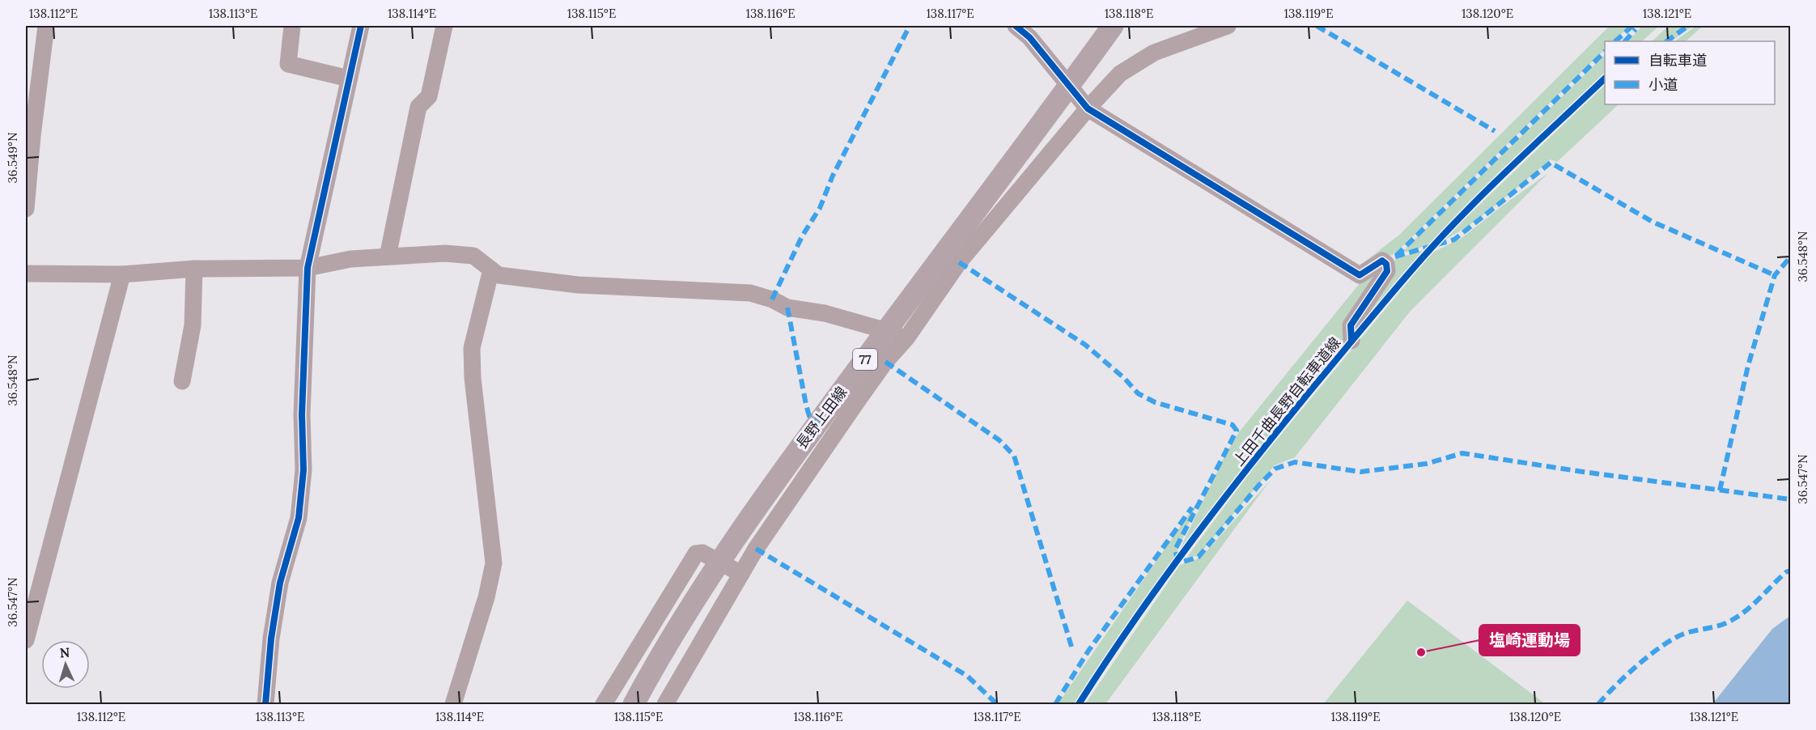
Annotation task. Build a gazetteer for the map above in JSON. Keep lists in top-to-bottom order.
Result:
{
  "streets": {
    "main road": ["77", "長野上田線"],
    "cycle path": ["上田千曲長野自転車道線"]
  },
  "places": ["塩崎運動場"],
  "legend": ["自転車道", "小道"],
  "north": "top",
  "coordinates": [
    "138.112°E",
    "138.113°E",
    "138.114°E",
    "138.115°E",
    "138.116°E",
    "138.117°E",
    "138.118°E",
    "138.119°E",
    "138.120°E",
    "138.121°E",
    "36.549°N",
    "36.548°N",
    "36.547°N"
  ]
}
